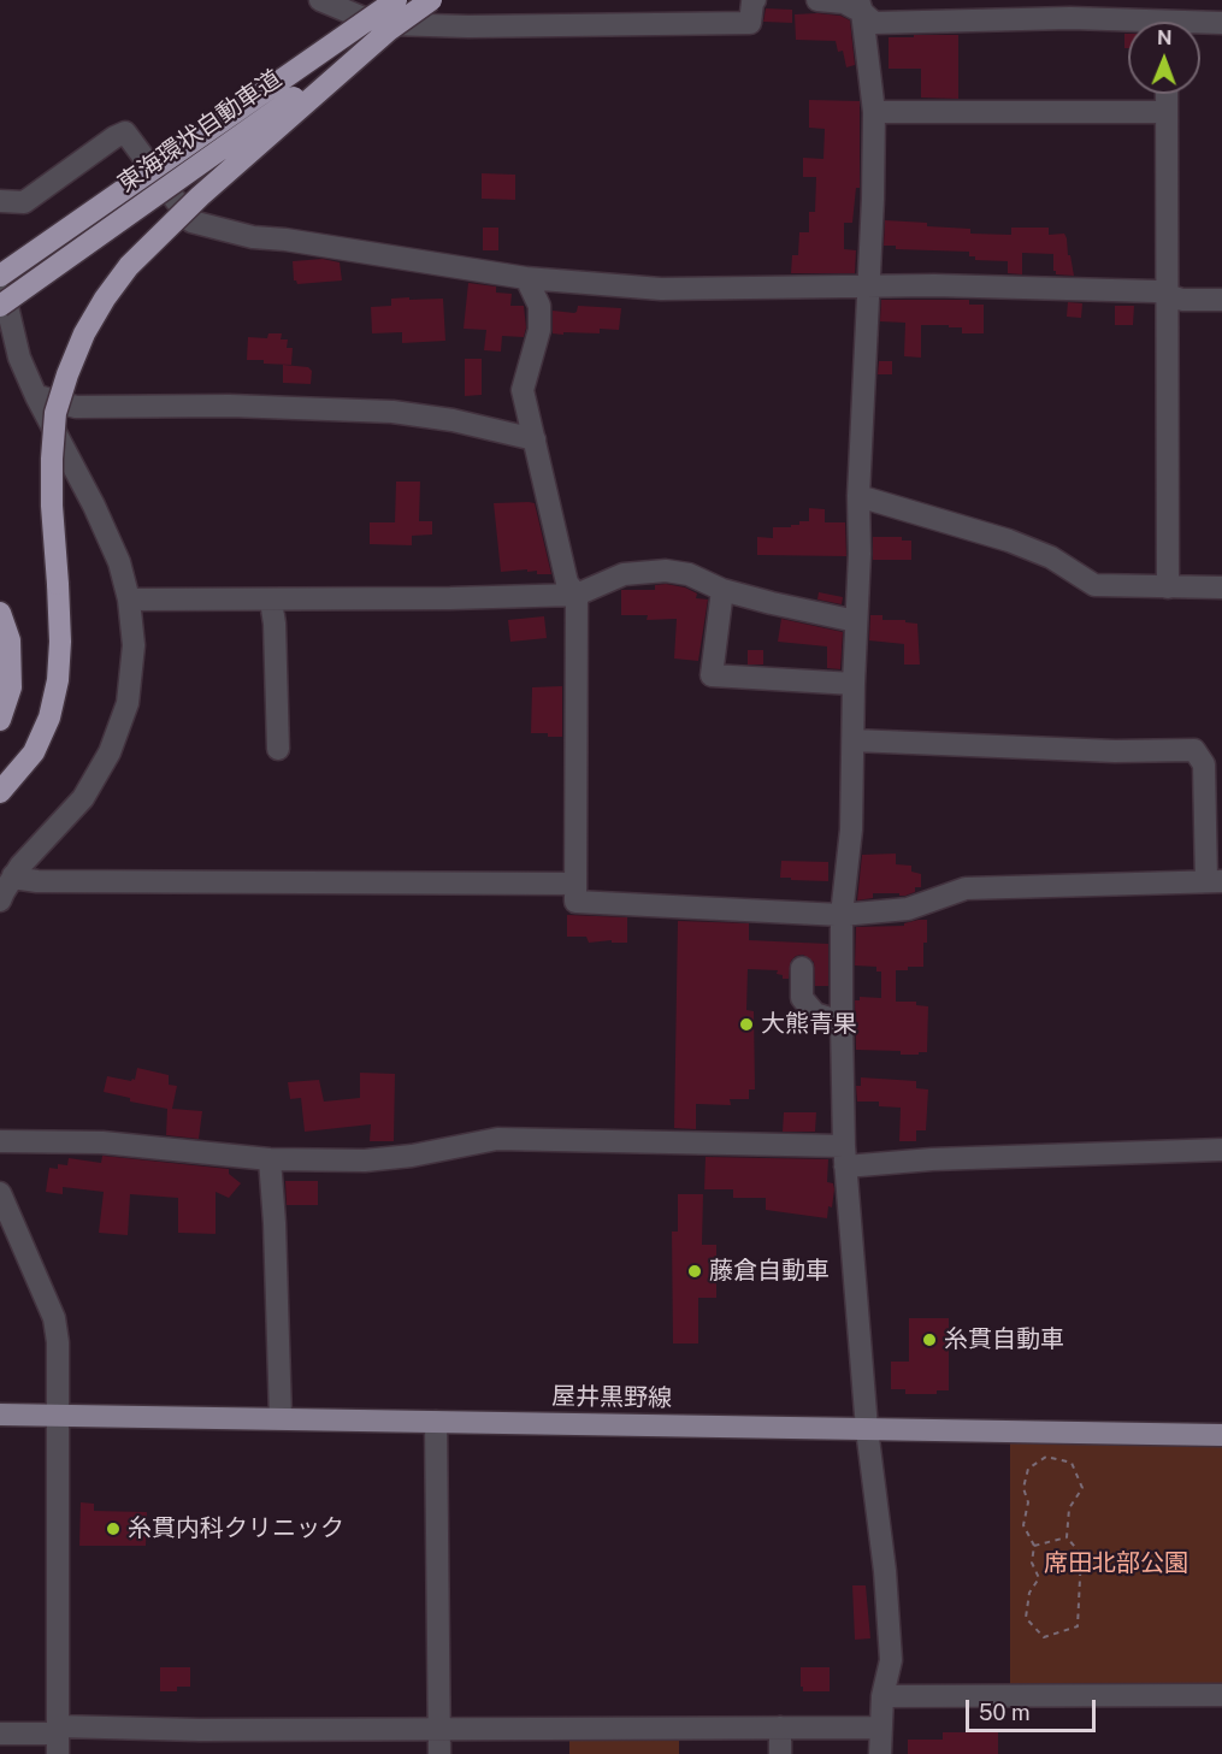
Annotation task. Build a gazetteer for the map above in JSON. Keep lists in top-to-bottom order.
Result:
{
  "streets": {
    "highway": ["東海環状自動車道"],
    "main road": ["屋井黒野線"]
  },
  "parks": ["席田北部公園"],
  "places": [
    "大熊青果",
    "藤倉自動車",
    "糸貫自動車",
    "糸貫内科クリニック"
  ],
  "scale_bar": "50 m",
  "north": "top"
}
